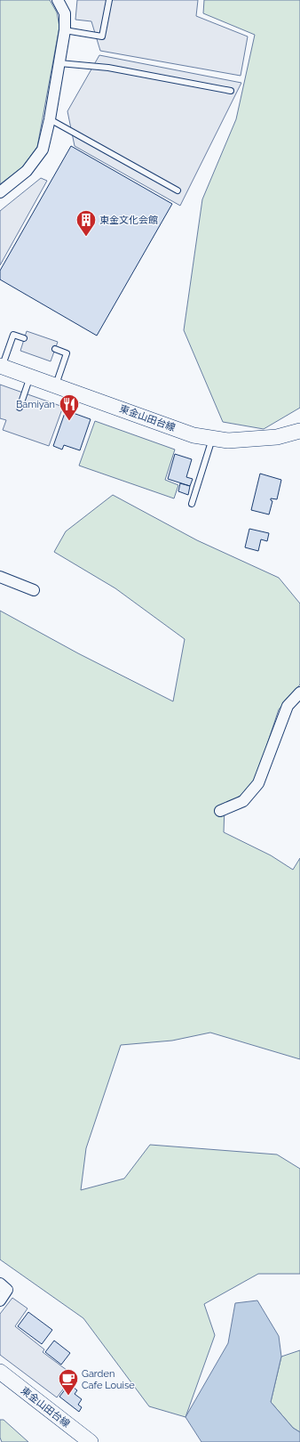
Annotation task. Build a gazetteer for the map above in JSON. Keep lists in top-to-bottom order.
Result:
{
  "streets": {
    "main road": ["東金山田台線"]
  },
  "places": {
    "building": ["東金文化会館"],
    "restaurant": ["Bamiyan"],
    "cafe": ["Garden Cafe Louise"]
  }
}
